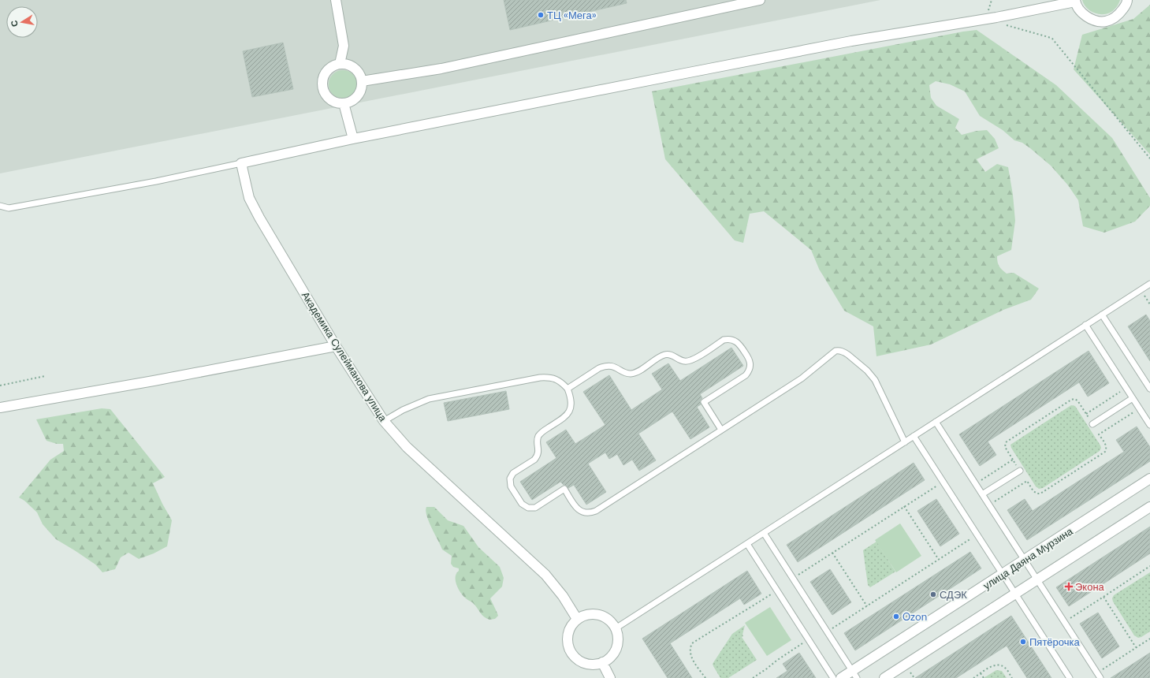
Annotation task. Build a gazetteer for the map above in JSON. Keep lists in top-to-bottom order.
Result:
{
  "streets": {
    "street": ["Академика Сулейманова улица", "улица Даяна Мурзина"]
  },
  "places": {
    "other": [
      "ТЦ «Мега»",
      "СДЭК",
      "Ozon",
      "Пятёрочка"
    ],
    "health": ["Экона"]
  },
  "north": "left"
}
